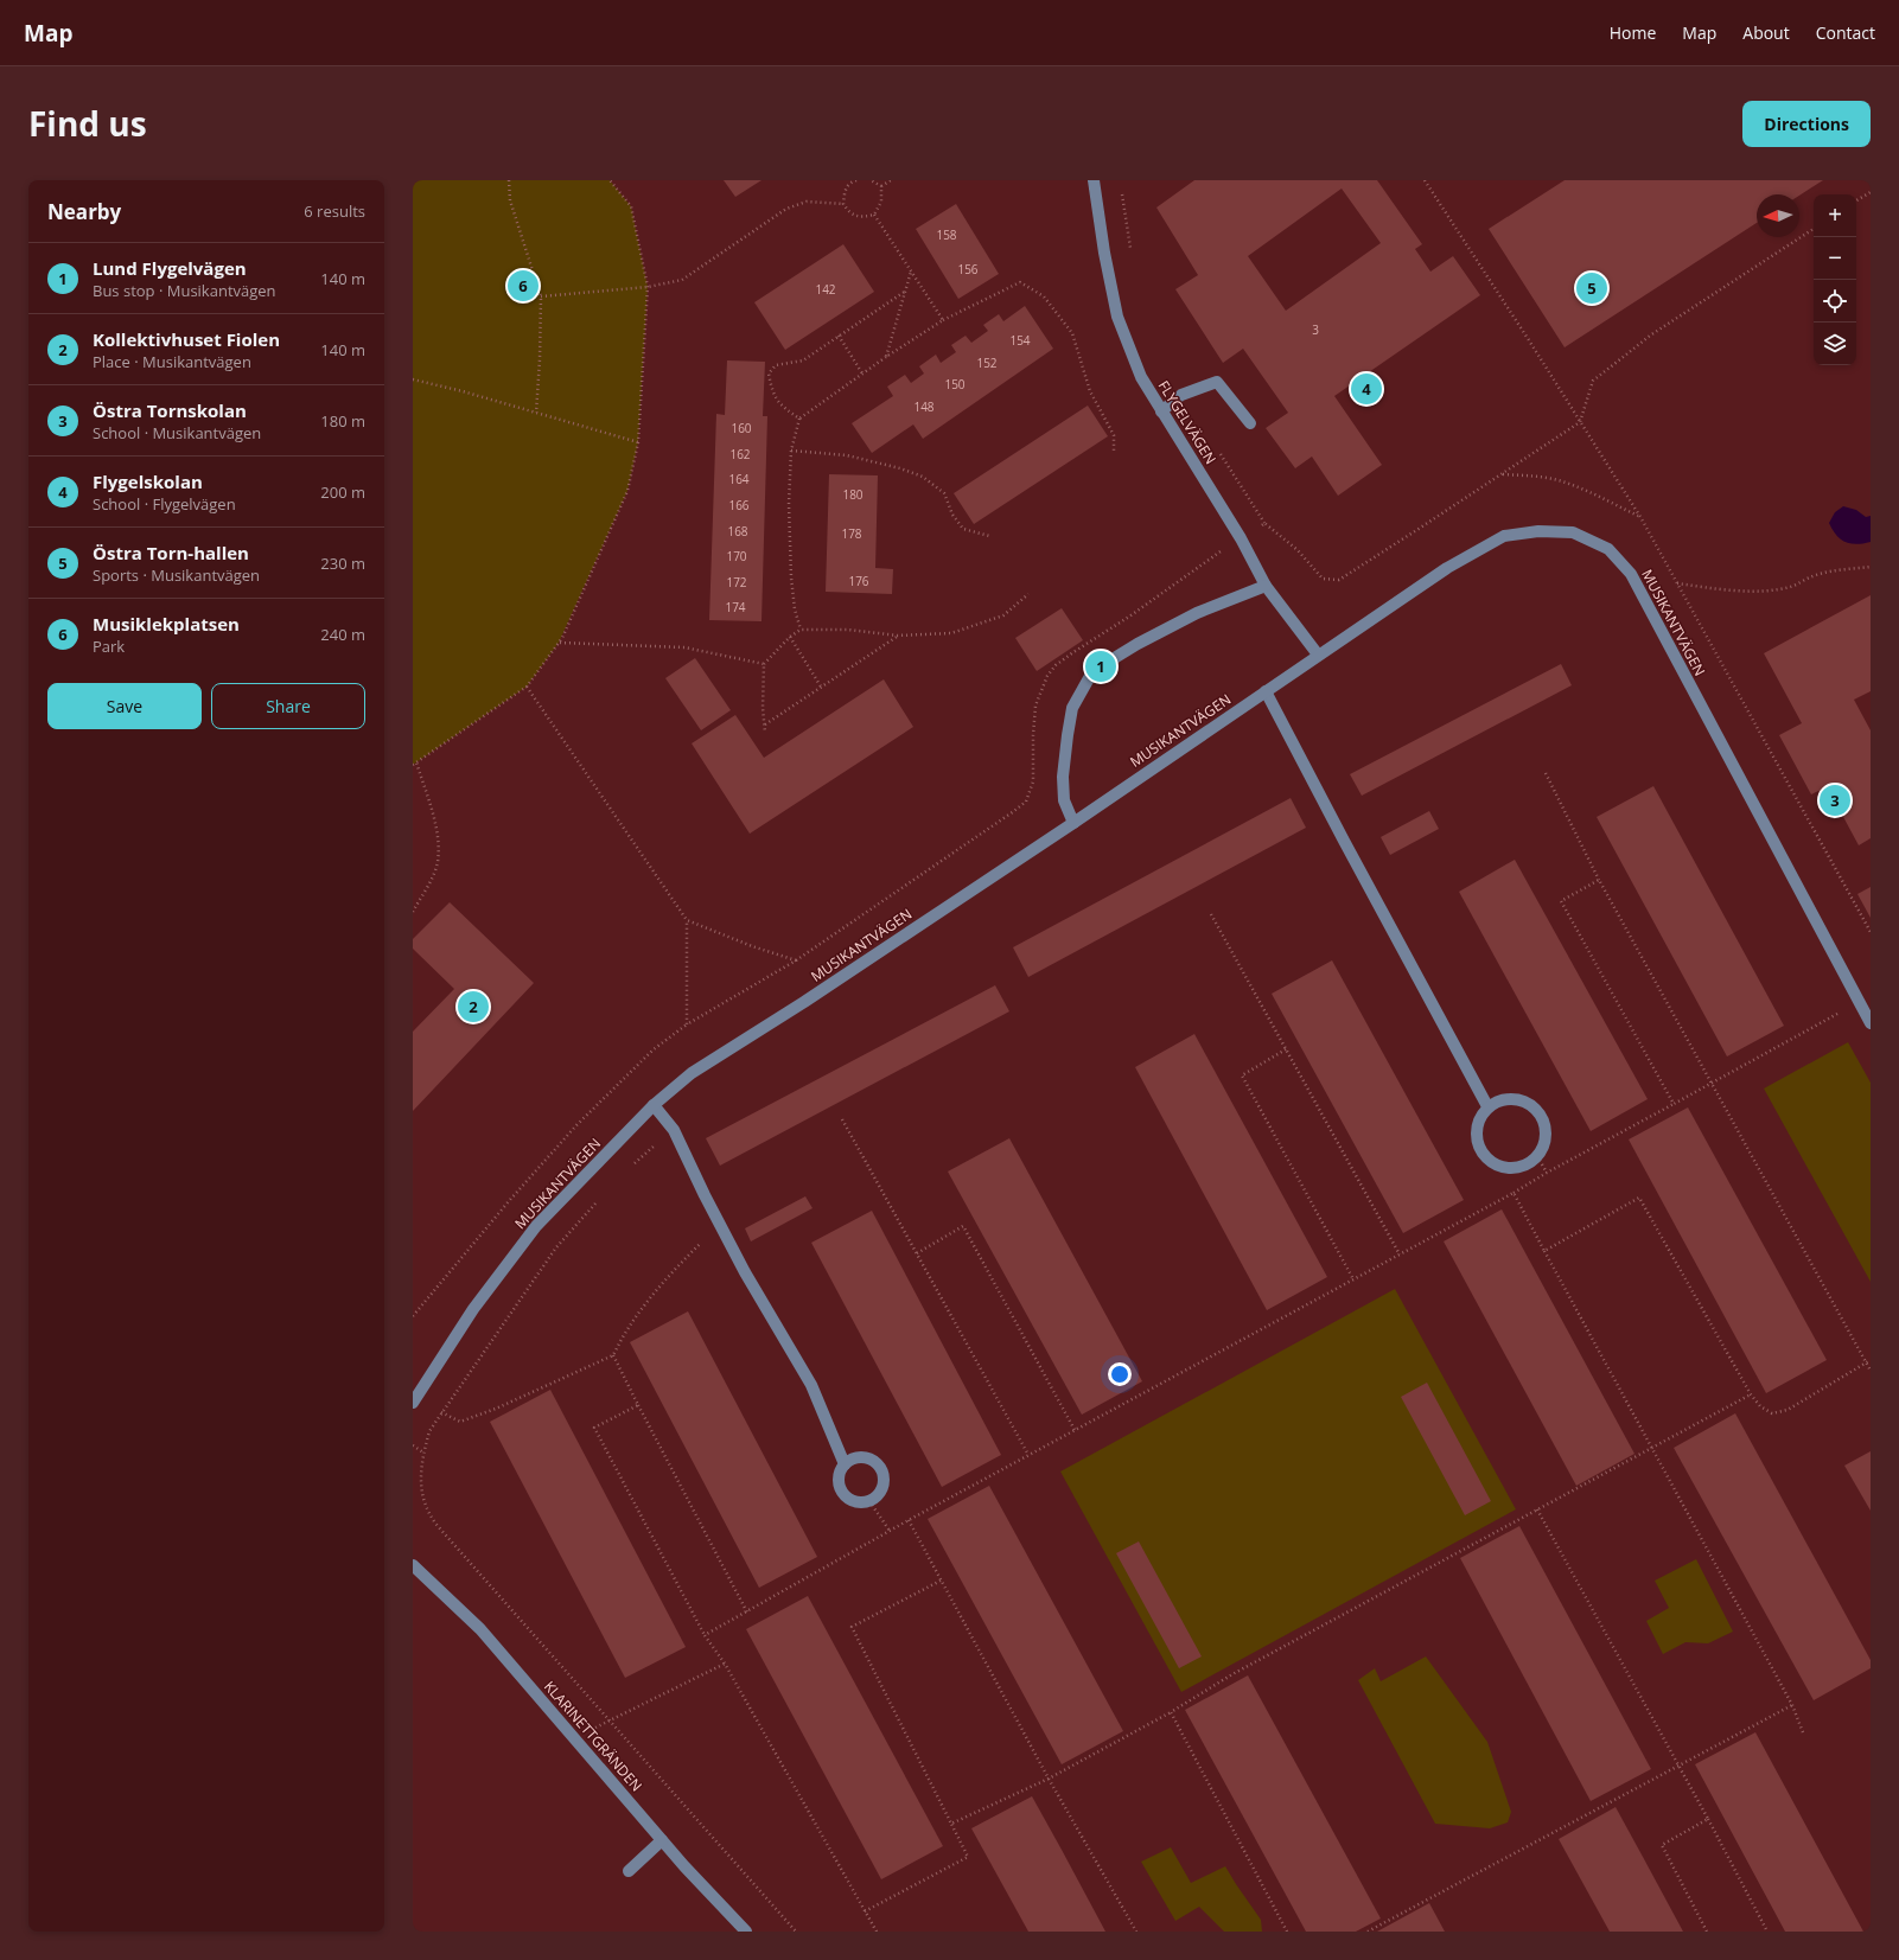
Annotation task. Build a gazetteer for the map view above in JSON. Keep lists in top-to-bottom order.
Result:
{
  "streets": {
    "street": ["FLYGELVÄGEN", "MUSIKANTVÄGEN", "KLARINETTGRÄNDEN"]
  },
  "crossings": [
    ["FLYGELVÄGEN", "MUSIKANTVÄGEN"]
  ],
  "house_numbers": [
    "158",
    "156",
    "142",
    "3",
    "154",
    "152",
    "150",
    "148",
    "160",
    "162",
    "164",
    "180",
    "166",
    "168",
    "178",
    "170",
    "176",
    "172",
    "174"
  ],
  "north": "left",
  "page": {
    "header": "Map",
    "nav": [
      "Home",
      "Map",
      "About",
      "Contact"
    ],
    "title": "Find us",
    "buttons": [
      "Directions",
      ["Save", "Share"]
    ],
    "heading": ["Nearby", "6 results"],
    "map_buttons": ["+", "−"],
    "list": [
      {
        "mark": "1",
        "name": "Lund Flygelvägen",
        "note": "Bus stop · Musikantvägen",
        "value": "140 m"
      },
      {
        "mark": "2",
        "name": "Kollektivhuset Fiolen",
        "note": "Place · Musikantvägen",
        "value": "140 m"
      },
      {
        "mark": "3",
        "name": "Östra Tornskolan",
        "note": "School · Musikantvägen",
        "value": "180 m"
      },
      {
        "mark": "4",
        "name": "Flygelskolan",
        "note": "School · Flygelvägen",
        "value": "200 m"
      },
      {
        "mark": "5",
        "name": "Östra Torn-hallen",
        "note": "Sports · Musikantvägen",
        "value": "230 m"
      },
      {
        "mark": "6",
        "name": "Musiklekplatsen",
        "note": "Park",
        "value": "240 m"
      }
    ],
    "pins": [
      "6",
      "5",
      "4",
      "1",
      "3",
      "2"
    ]
  }
}
